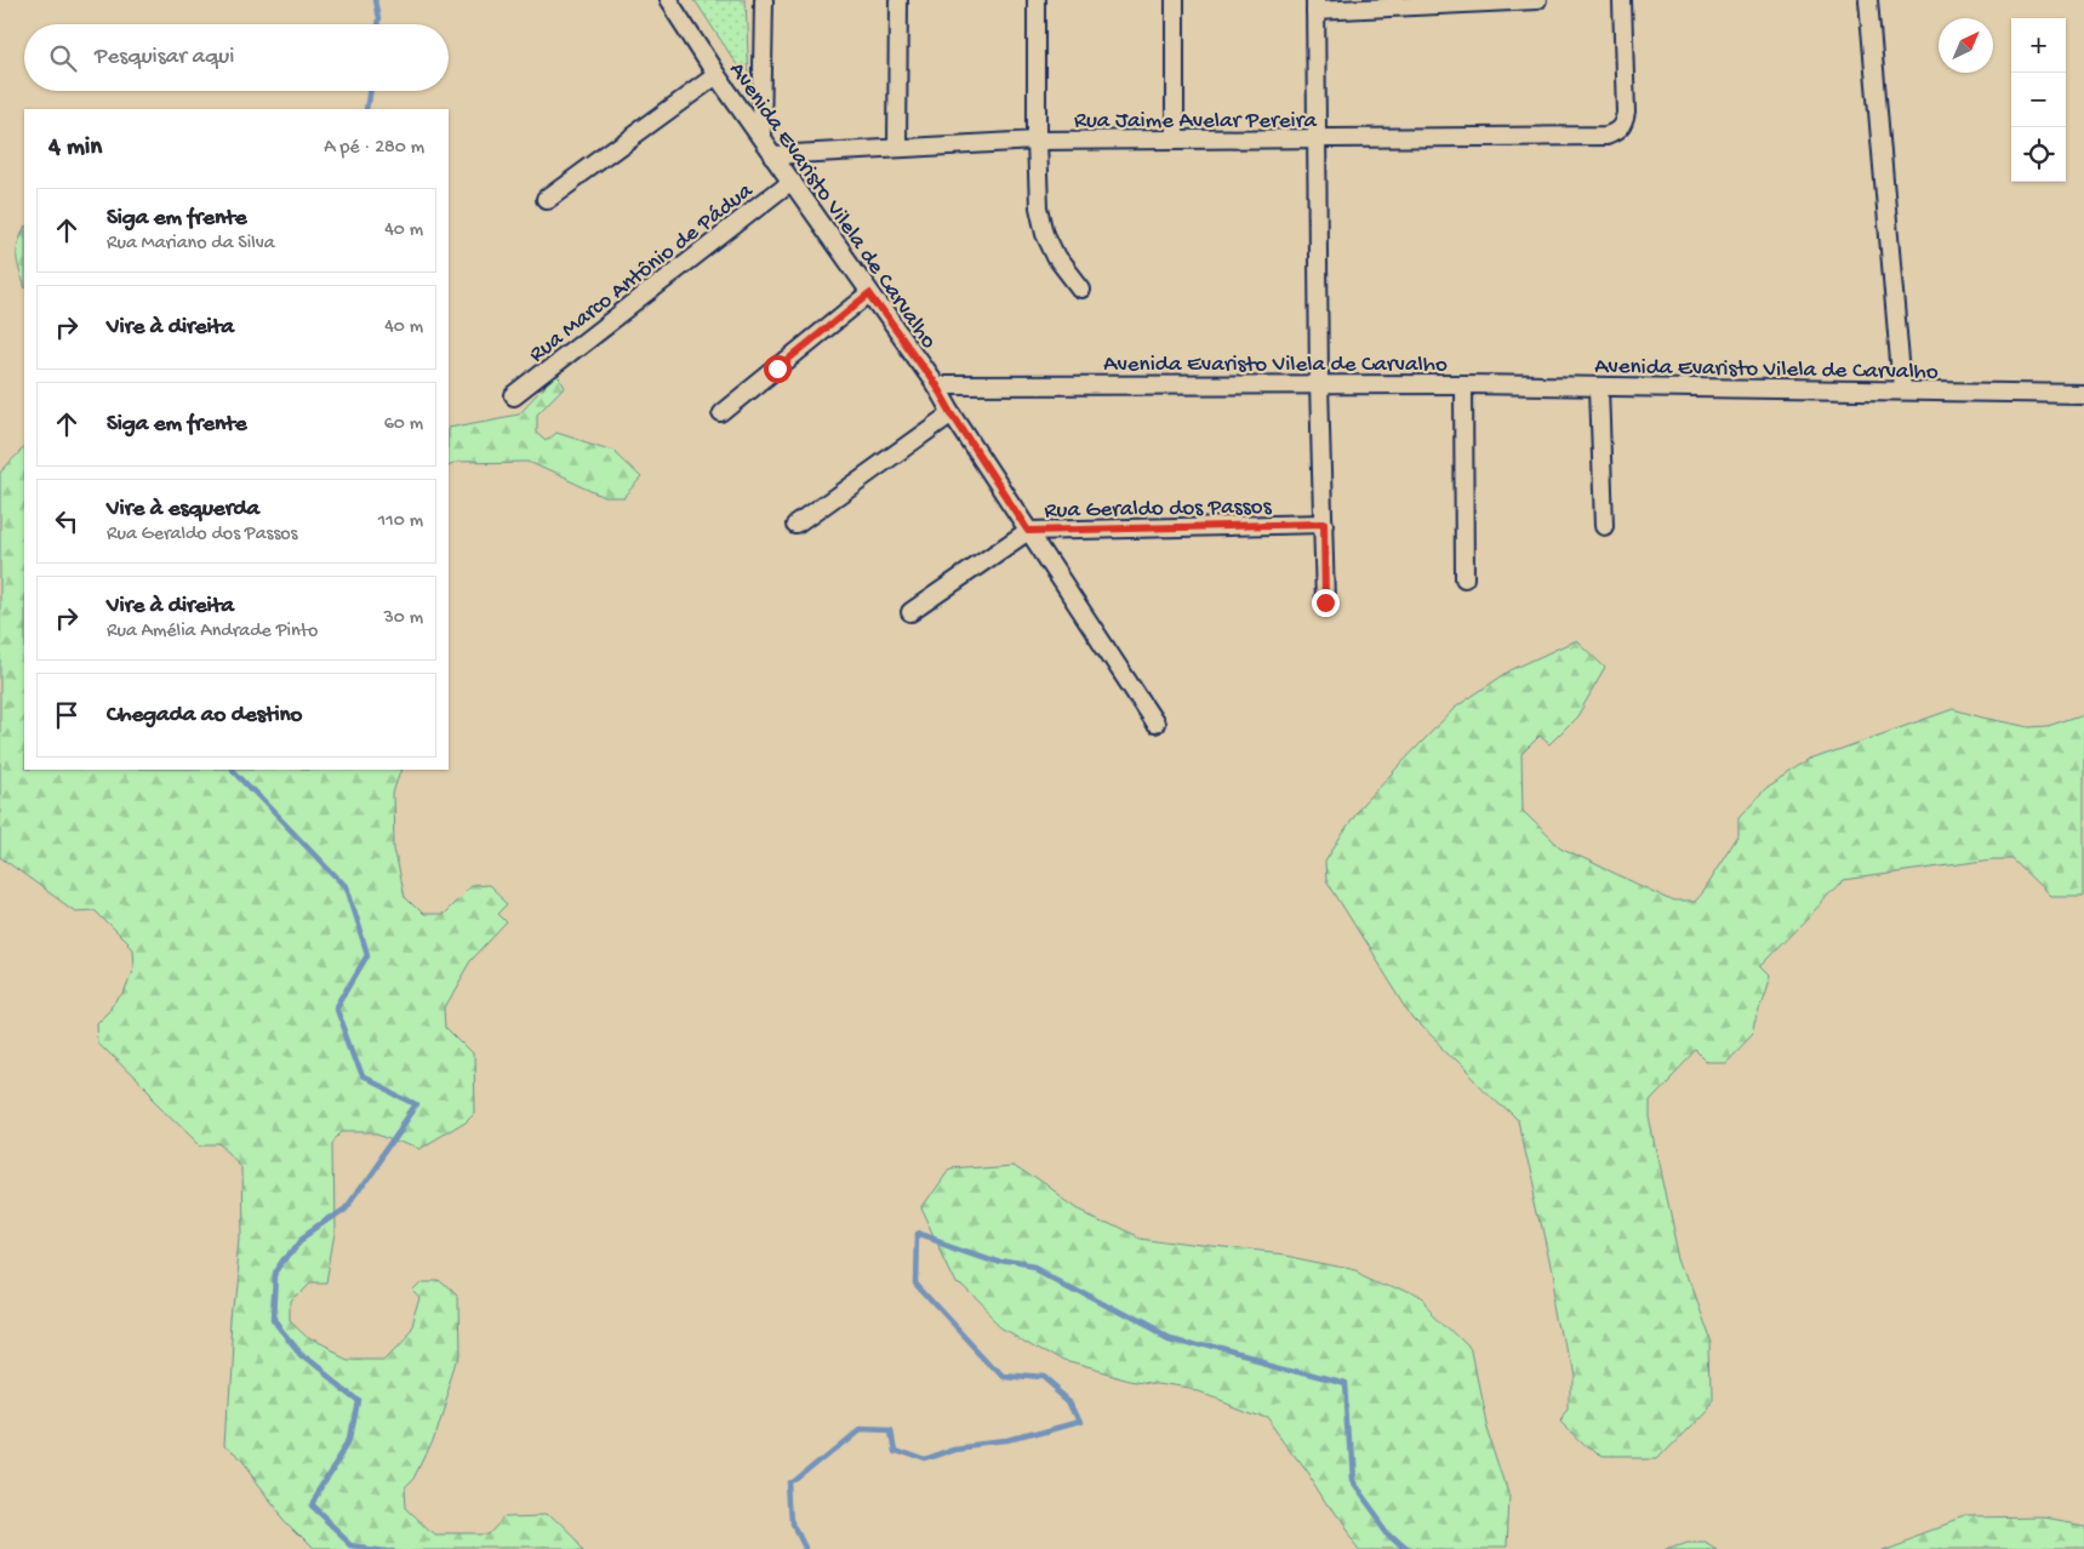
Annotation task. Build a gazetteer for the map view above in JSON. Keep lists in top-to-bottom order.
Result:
{
  "streets": {
    "street": [
      "Rua Jaime Avelar Pereira",
      "Avenida Evaristo Vilela de Carvalho",
      "Rua Marco Antônio de Pádua",
      "Rua Geraldo dos Passos"
    ]
  },
  "crossings": [
    ["Rua Jaime Avelar Pereira", "Avenida Evaristo Vilela de Carvalho"],
    ["Avenida Evaristo Vilela de Carvalho", "Rua Marco Antônio de Pádua"]
  ],
  "north": "top right",
  "page": {
    "map_buttons": ["+", "−"],
    "search": "Pesquisar aqui",
    "heading": ["4 min", "A pé · 280 m"],
    "list": [
      ["Siga em frente", "Rua Mariano da Silva", "40 m"],
      ["Vire à direita", "40 m"],
      ["Siga em frente", "60 m"],
      ["Vire à esquerda", "Rua Geraldo dos Passos", "110 m"],
      ["Vire à direita", "Rua Amélia Andrade Pinto", "30 m"],
      "Chegada ao destino"
    ]
  }
}
